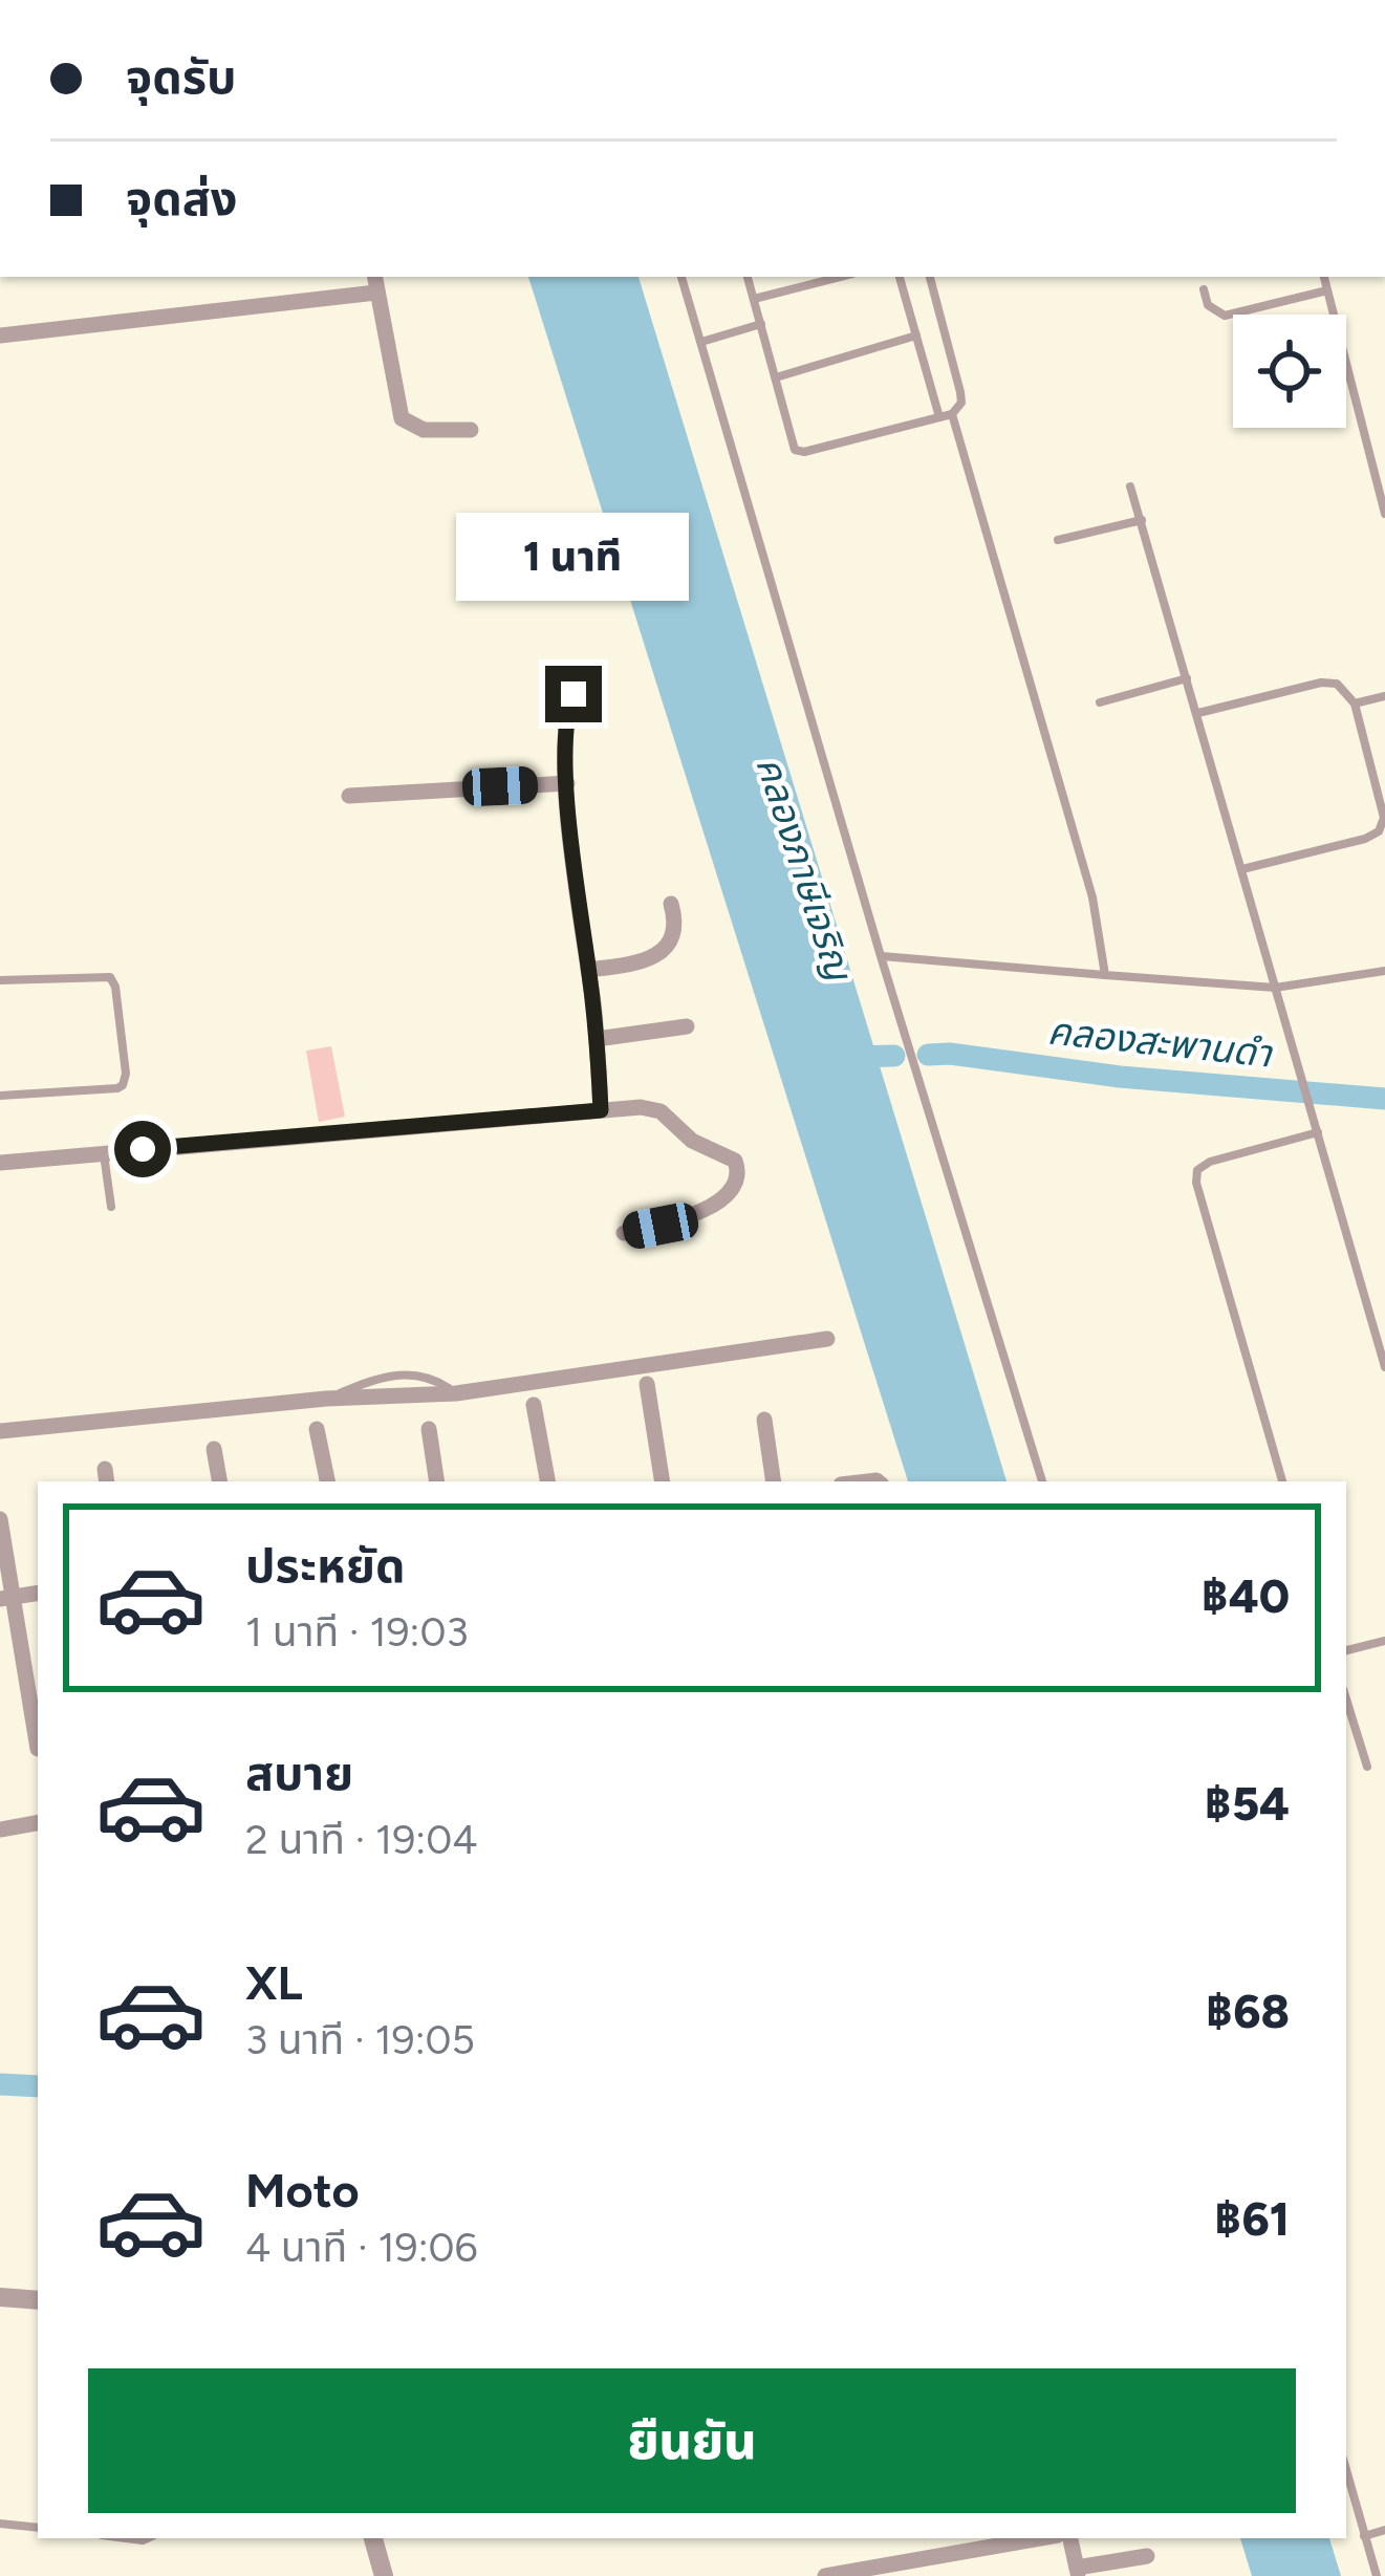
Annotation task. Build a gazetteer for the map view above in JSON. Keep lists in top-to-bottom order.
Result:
{
  "water": ["คลองภาษีเจริญ", "คลองสะพานดำ"],
  "page": {
    "banner": ["จุดรับ", "จุดส่ง"],
    "bubble": "1 นาที",
    "list": [
      {
        "name": "ประหยัด",
        "note": "1 นาที · 19:03",
        "value": "฿40"
      },
      {
        "name": "สบาย",
        "note": "2 นาที · 19:04",
        "value": "฿54"
      },
      {
        "name": "XL",
        "note": "3 นาที · 19:05",
        "value": "฿68"
      },
      {
        "name": "Moto",
        "note": "4 นาที · 19:06",
        "value": "฿61"
      }
    ],
    "buttons": "ยืนยัน"
  }
}
